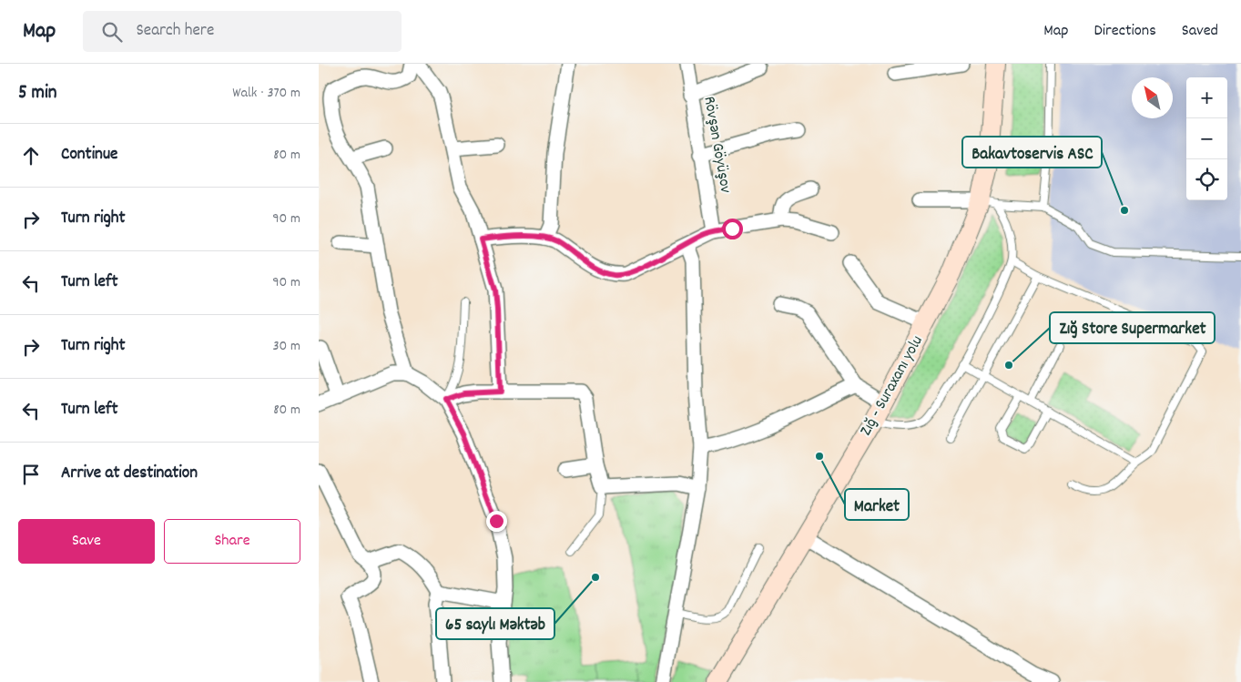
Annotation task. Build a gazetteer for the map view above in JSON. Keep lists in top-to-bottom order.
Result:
{
  "streets": {
    "main road": ["Zığ - Suraxanı yolu"],
    "street": ["Rövşən Göyüşov"]
  },
  "places": [
    "Bakavtoservis ASC",
    "Zığ Store Supermarket",
    "Market",
    "65 saylı Məktəb"
  ],
  "north": "top left",
  "page": {
    "header": "Map",
    "search": "Search here",
    "nav": ["Map", "Directions", "Saved"],
    "heading": ["5 min", "Walk · 370 m"],
    "map_buttons": ["+", "−"],
    "list": [
      ["Continue", "80 m"],
      ["Turn right", "90 m"],
      ["Turn left", "90 m"],
      ["Turn right", "30 m"],
      ["Turn left", "80 m"],
      "Arrive at destination"
    ],
    "buttons": ["Save", "Share"]
  }
}
